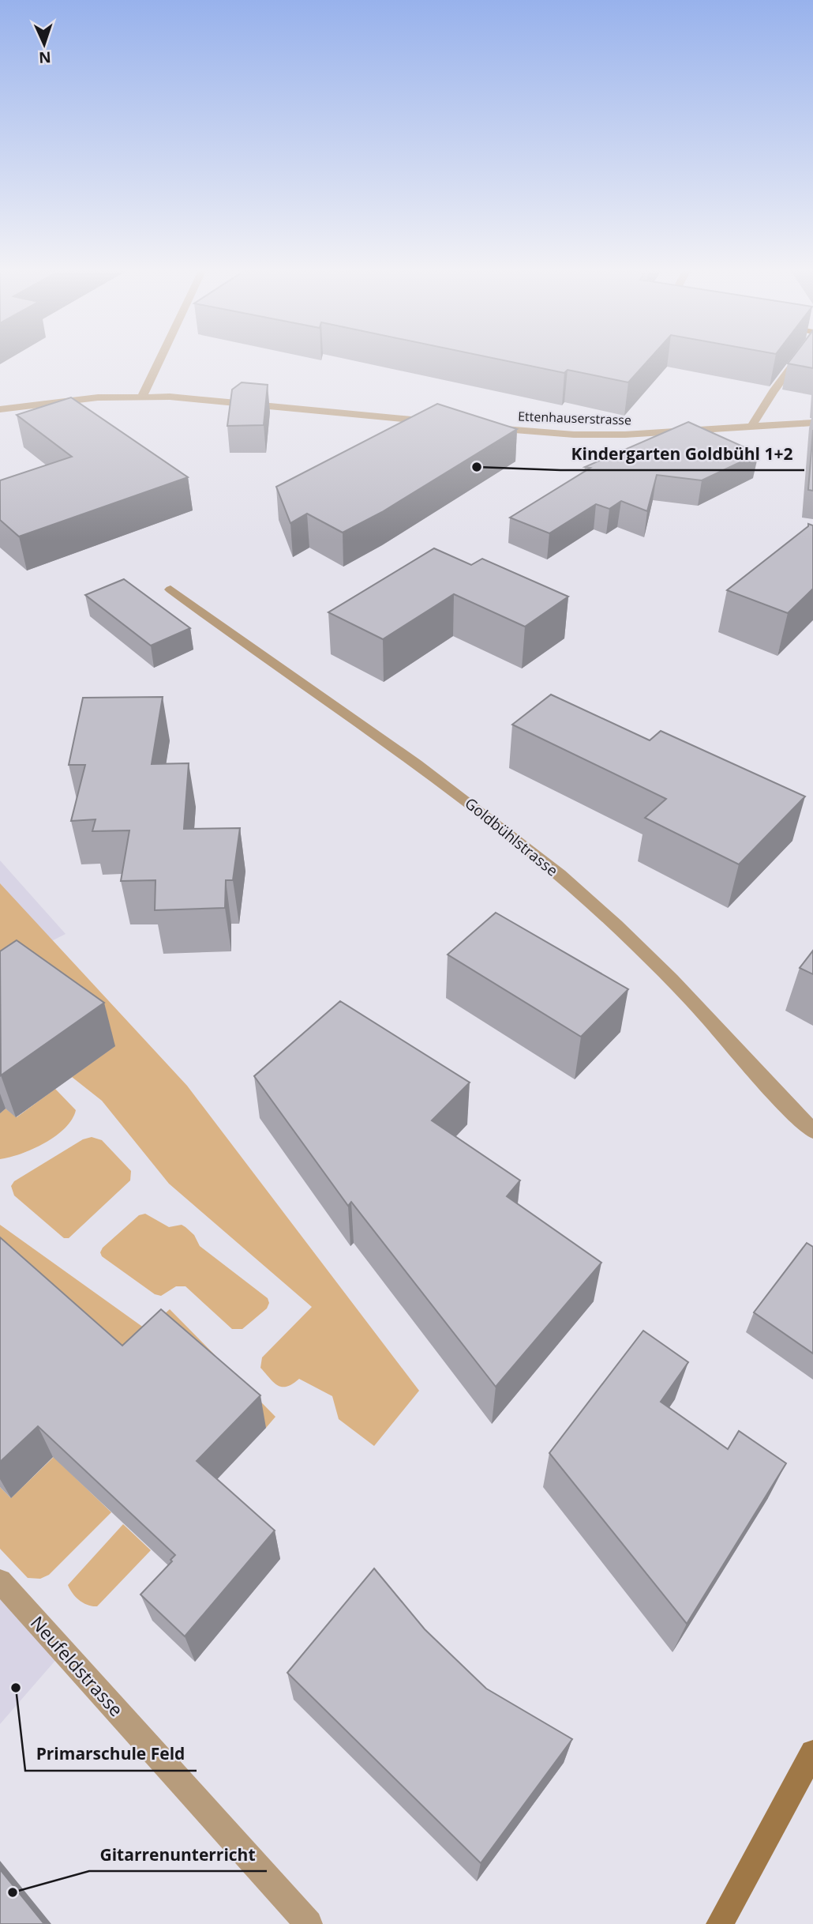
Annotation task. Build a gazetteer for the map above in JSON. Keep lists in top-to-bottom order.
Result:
{
  "streets": {
    "street": ["Ettenhauserstrasse", "Goldbühlstrasse", "Neufeldstrasse"]
  },
  "places": ["Kindergarten Goldbühl 1+2", "Primarschule Feld", "Gitarrenunterricht"],
  "north": "bottom"
}
